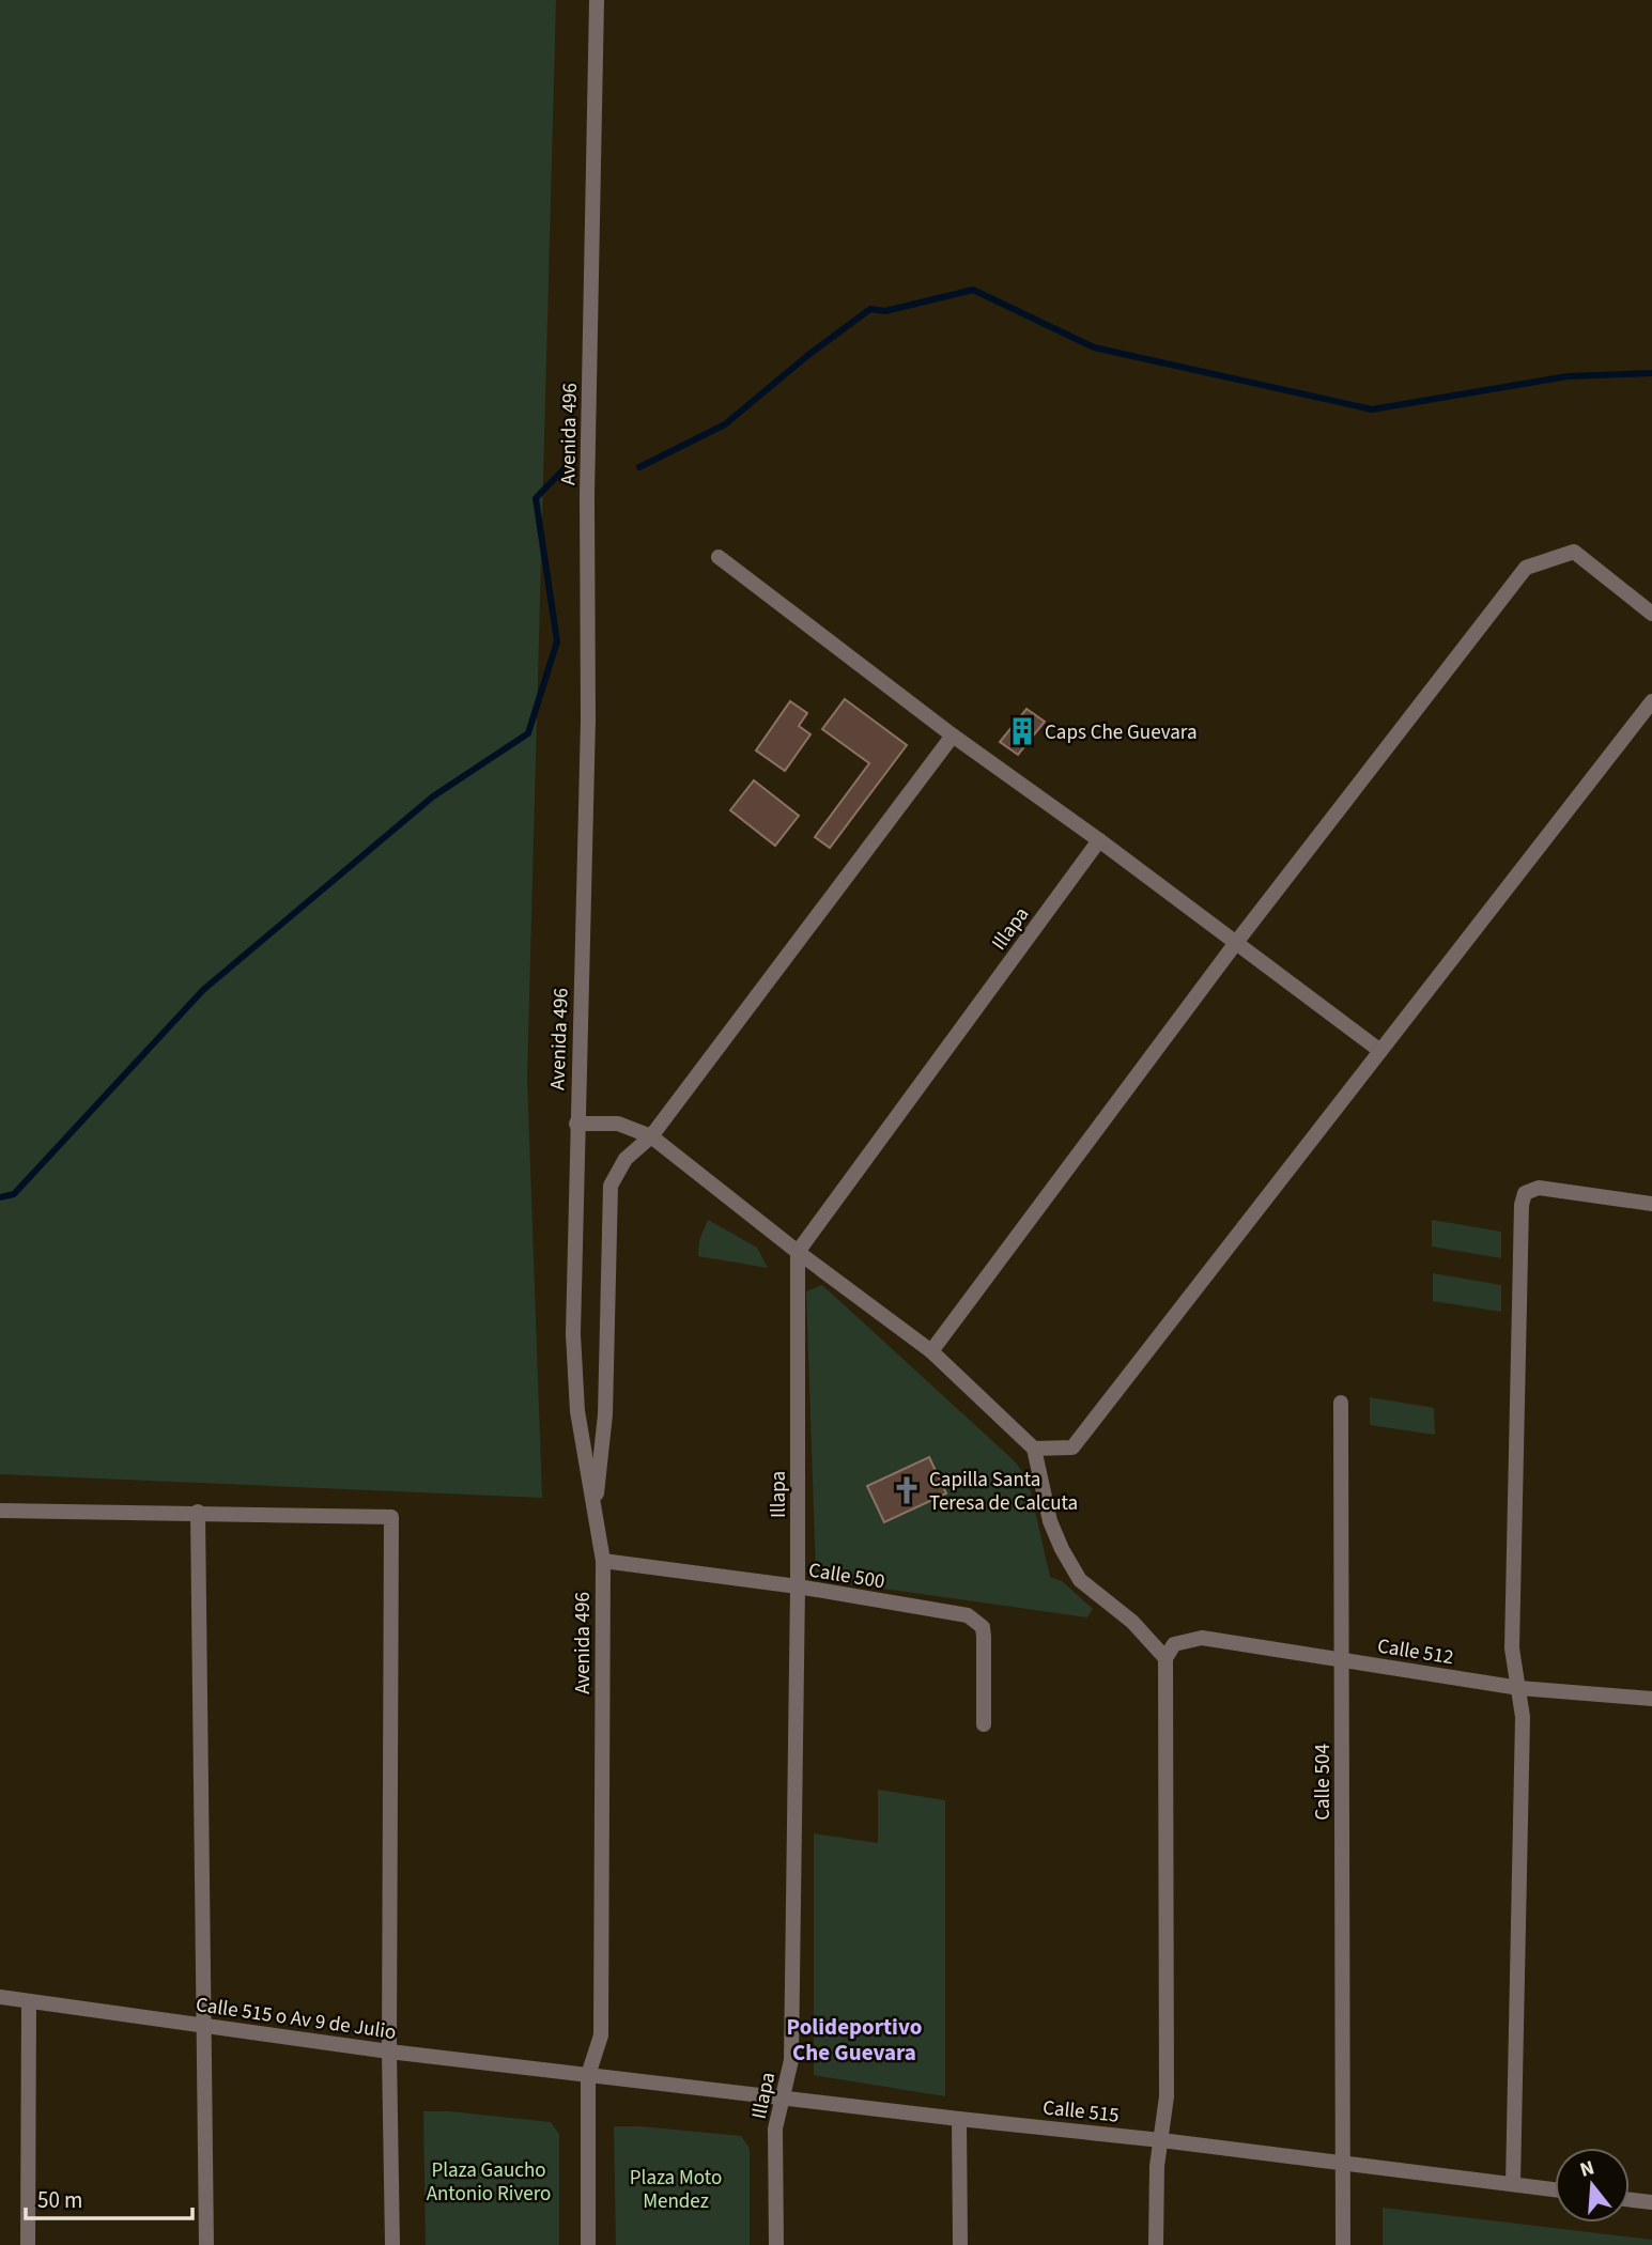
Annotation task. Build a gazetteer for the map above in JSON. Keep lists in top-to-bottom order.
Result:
{
  "streets": {
    "street": [
      "Avenida 496",
      "Illapa",
      "Calle 500",
      "Calle 512",
      "Calle 504",
      "Calle 515 o Av 9 de Julio",
      "Calle 515"
    ]
  },
  "crossings": [
    ["Avenida 496", "Calle 500"],
    ["Avenida 496", "Calle 515 o Av 9 de Julio"],
    ["Avenida 496", "Calle 515"],
    ["Illapa", "Calle 500"],
    ["Illapa", "Calle 515"],
    ["Calle 512", "Calle 504"],
    ["Calle 504", "Calle 515"],
    ["Calle 515 o Av 9 de Julio", "Calle 515"]
  ],
  "districts": ["Polideportivo Che Guevara"],
  "parks": ["Plaza Gaucho Antonio Rivero", "Plaza Moto Mendez"],
  "places": {
    "building": ["Caps Che Guevara"],
    "church": ["Capilla Santa Teresa de Calcuta"]
  },
  "scale_bar": "50 m",
  "north": "top"
}
